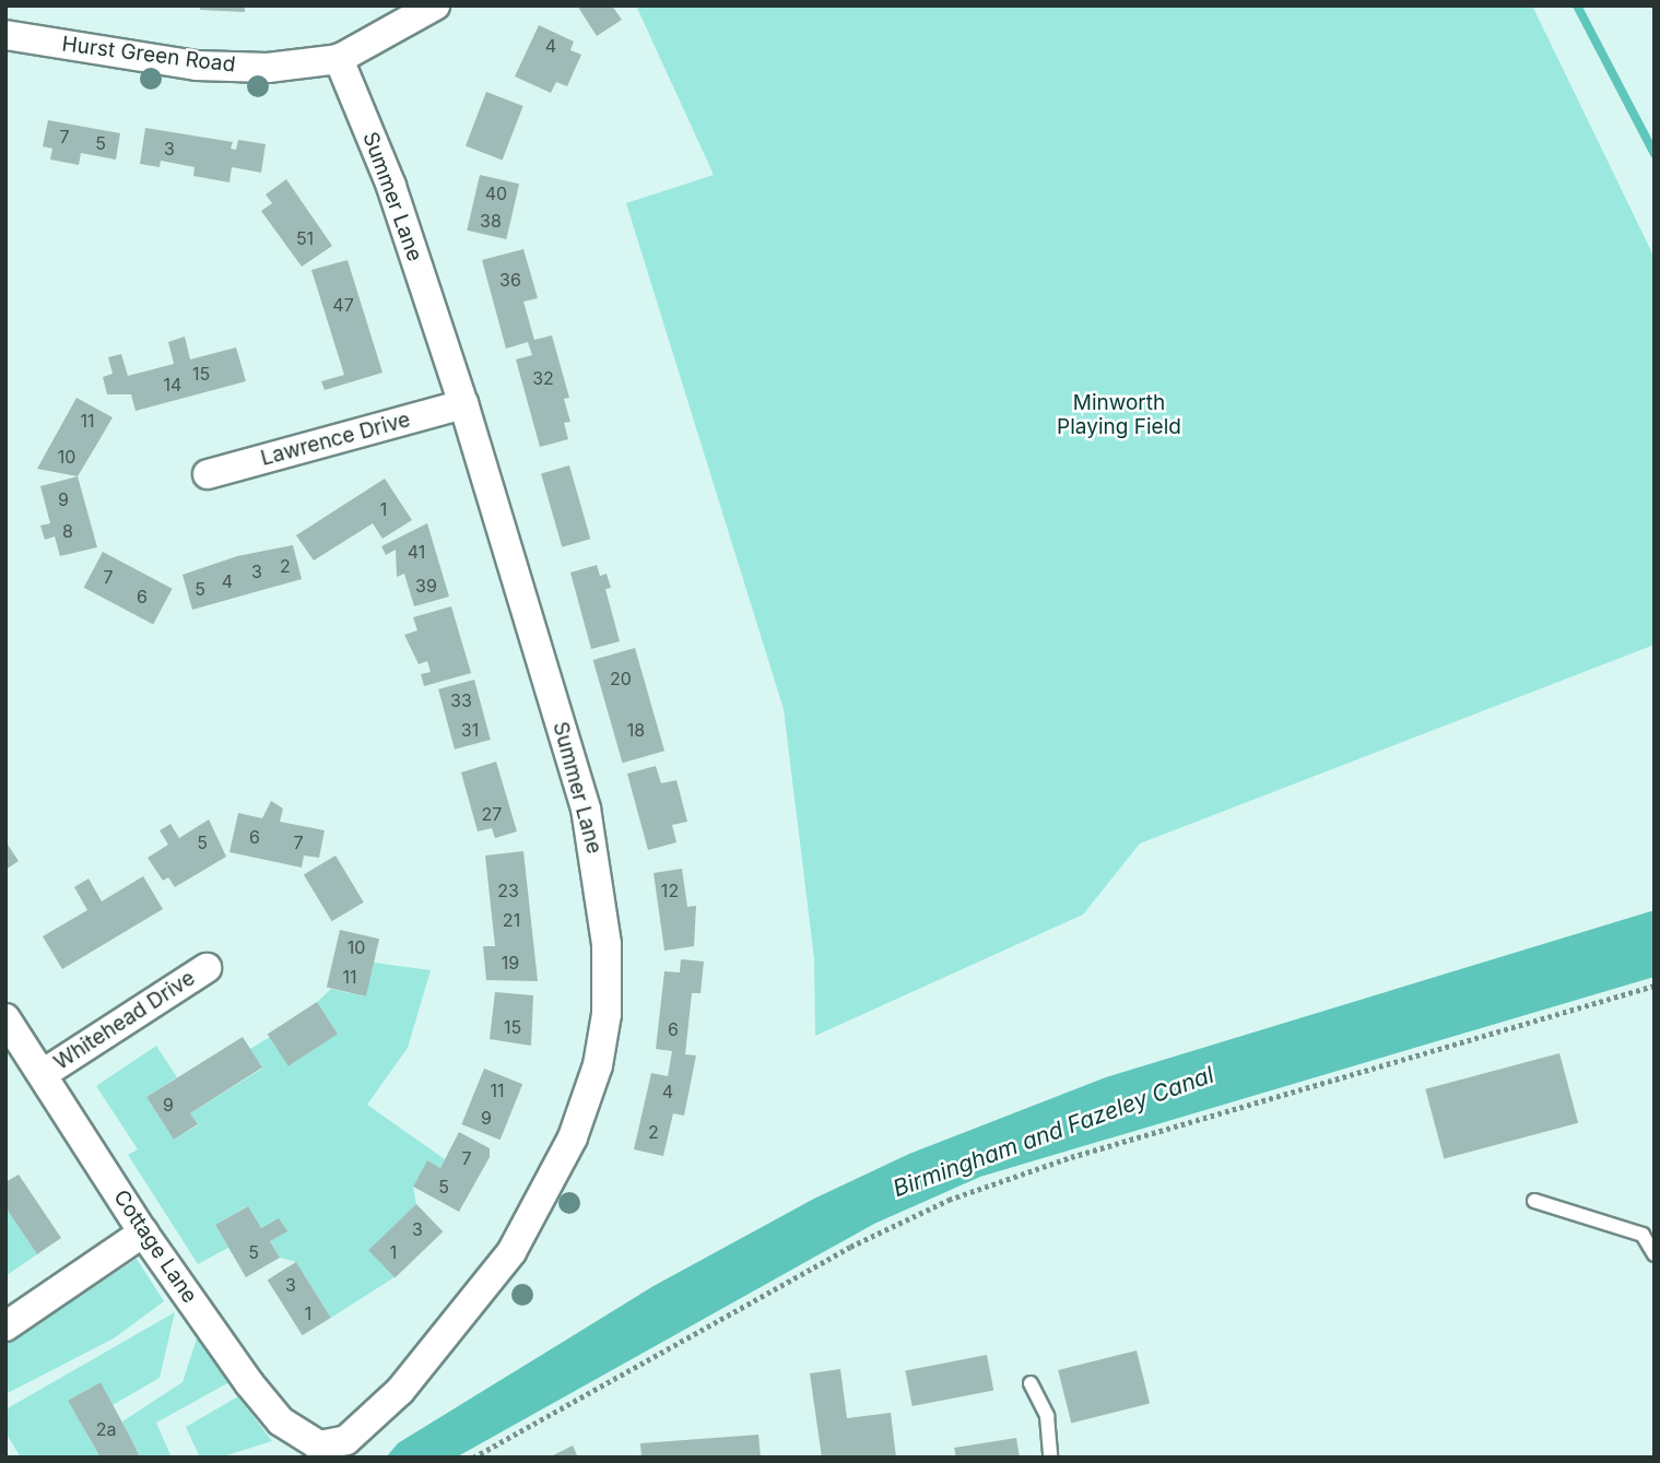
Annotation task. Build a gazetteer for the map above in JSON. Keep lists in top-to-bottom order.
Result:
{
  "streets": {
    "street": [
      "Hurst Green Road",
      "Summer Lane",
      "Lawrence Drive",
      "Whitehead Drive",
      "Cottage Lane"
    ]
  },
  "crossings": [
    ["Hurst Green Road", "Summer Lane"],
    ["Summer Lane", "Lawrence Drive"],
    ["Summer Lane", "Cottage Lane"],
    ["Whitehead Drive", "Cottage Lane"]
  ],
  "water": ["Birmingham and Fazeley Canal"],
  "parks": ["Minworth Playing Field"],
  "house_numbers": [
    "4",
    "7",
    "5",
    "3",
    "40",
    "38",
    "51",
    "36",
    "47",
    "15",
    "32",
    "14",
    "11",
    "10",
    "9",
    "1",
    "8",
    "41",
    "2",
    "3",
    "7",
    "4",
    "39",
    "5",
    "6",
    "20",
    "33",
    "31",
    "18",
    "27",
    "6",
    "5",
    "7",
    "23",
    "12",
    "21",
    "10",
    "19",
    "11",
    "15",
    "6",
    "11",
    "4",
    "9",
    "9",
    "2",
    "7",
    "5",
    "3",
    "5",
    "1",
    "3",
    "1",
    "2a"
  ]
}
